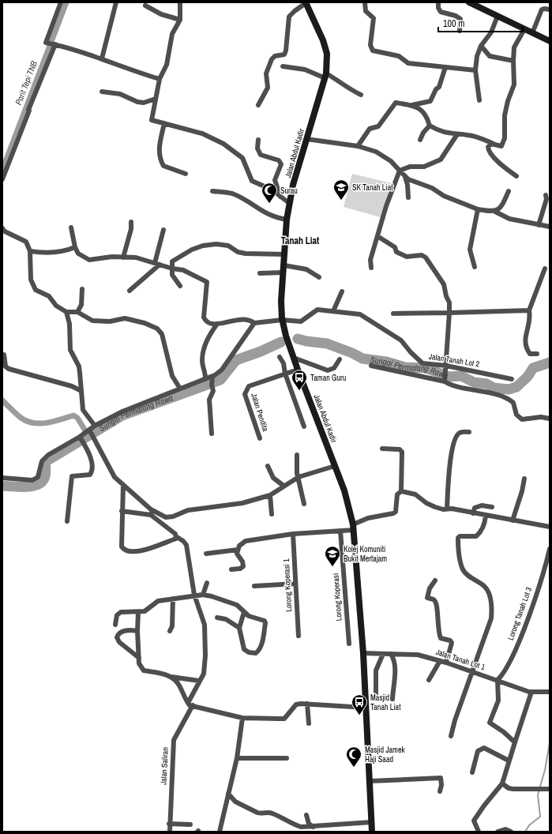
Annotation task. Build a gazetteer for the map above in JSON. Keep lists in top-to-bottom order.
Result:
{
  "streets": {
    "main road": ["Jalan Abdul Kadir"],
    "street": [
      "Jalan Tanah Lot 2",
      "Jalan Pendita",
      "Lorong Koperasi 1",
      "Lorong Koperasi",
      "Lorong Tanah Lot 3",
      "Jalan Tanah Lot 1",
      "Jalan Saliran"
    ]
  },
  "crossings": [
    ["Jalan Abdul Kadir", "Jalan Tanah Lot 2"],
    ["Jalan Abdul Kadir", "Jalan Pendita"],
    ["Jalan Abdul Kadir", "Jalan Tanah Lot 1"],
    ["Lorong Tanah Lot 3", "Jalan Tanah Lot 1"]
  ],
  "districts": ["Tanah Liat"],
  "water": ["Parit Tepi TNB", "Sungai Permatang Rawa"],
  "places": {
    "school or university": ["SK Tanah Liat", "Kolej Komuniti Bukit Mertajam"],
    "mosque": ["Surau", "Masjid Jamek Haji Saad"],
    "bus stop": ["Taman Guru", "Masjid Tanah Liat"]
  },
  "scale_bar": "100 m"
}
